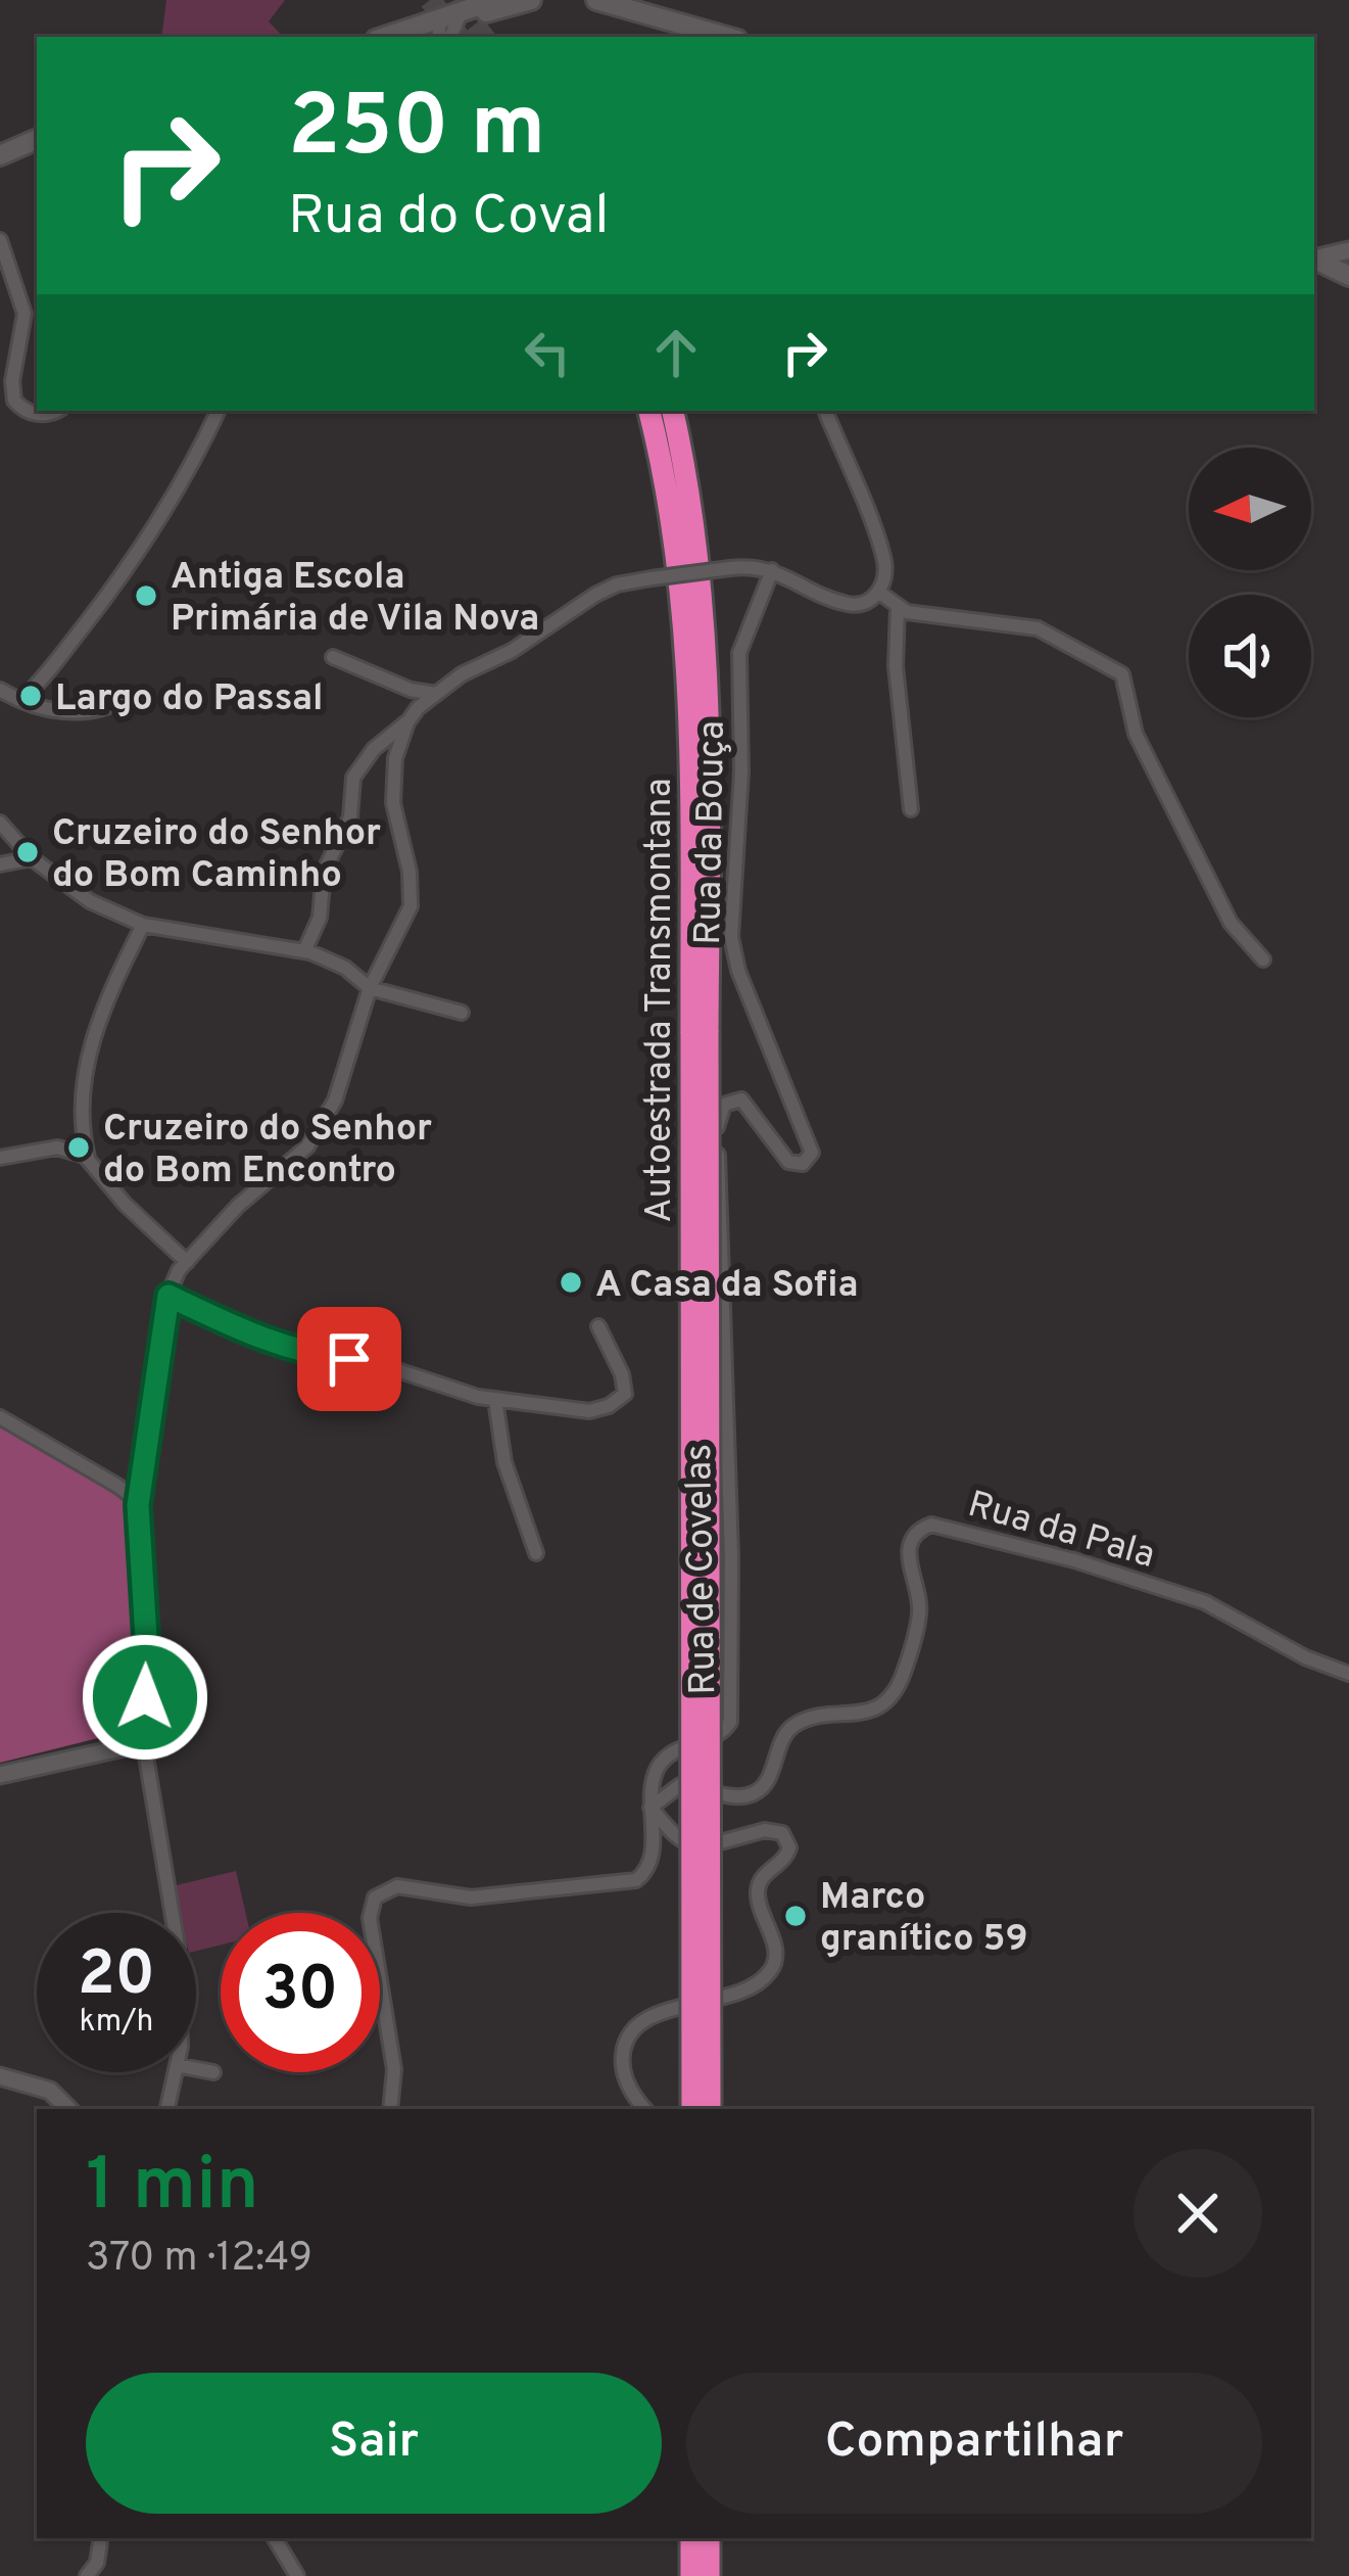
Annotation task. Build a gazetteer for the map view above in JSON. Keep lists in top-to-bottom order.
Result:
{
  "streets": {
    "highway": ["Autoestrada Transmontana"],
    "street": ["Rua da Bouça", "Rua da Pala", "Rua de Covelas"]
  },
  "crossings": [
    ["Rua da Bouça", "Rua de Covelas"],
    ["Rua da Pala", "Rua de Covelas"]
  ],
  "places": [
    "Antiga Escola Primária de Vila Nova",
    "Largo do Passal",
    "Cruzeiro do Senhor do Bom Caminho",
    "Cruzeiro do Senhor do Bom Encontro",
    "A Casa da Sofia",
    "Marco granítico 59"
  ],
  "north": "left",
  "page": {
    "turn": ["250 m", "Rua do Coval"],
    "speed": "20 km/h",
    "limit": "30",
    "heading": ["1 min", "370 m · 12:49"],
    "buttons": ["Sair", "Compartilhar"]
  }
}
